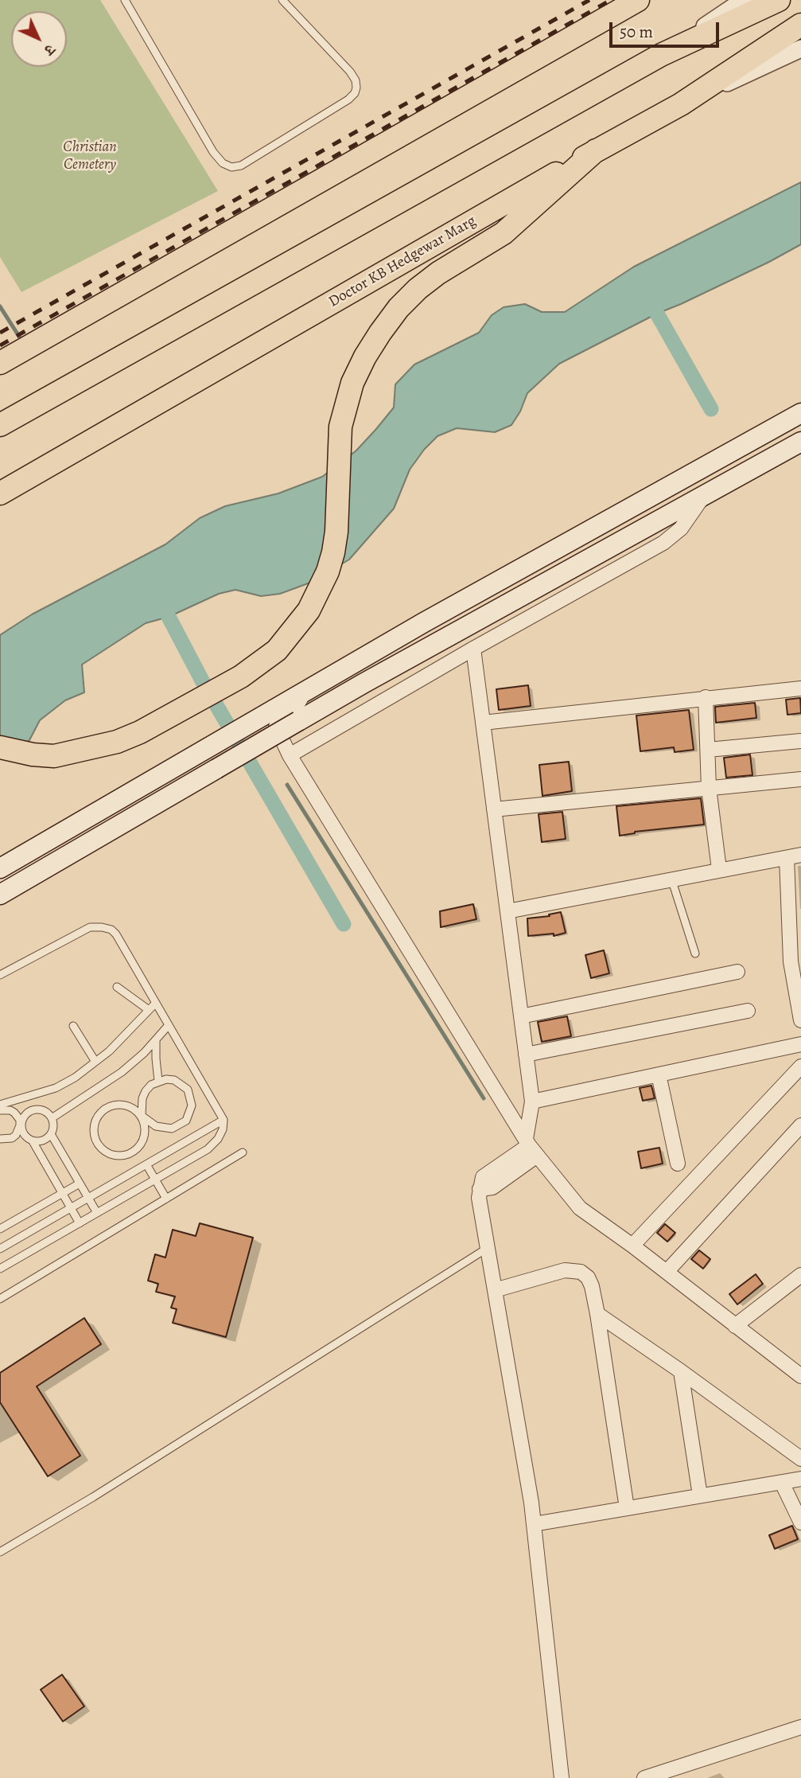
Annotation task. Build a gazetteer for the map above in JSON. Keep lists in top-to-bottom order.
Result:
{
  "streets": {
    "highway": ["Doctor KB Hedgewar Marg"]
  },
  "parks": ["Christian Cemetery"],
  "scale_bar": "50 m",
  "north": "bottom right"
}
